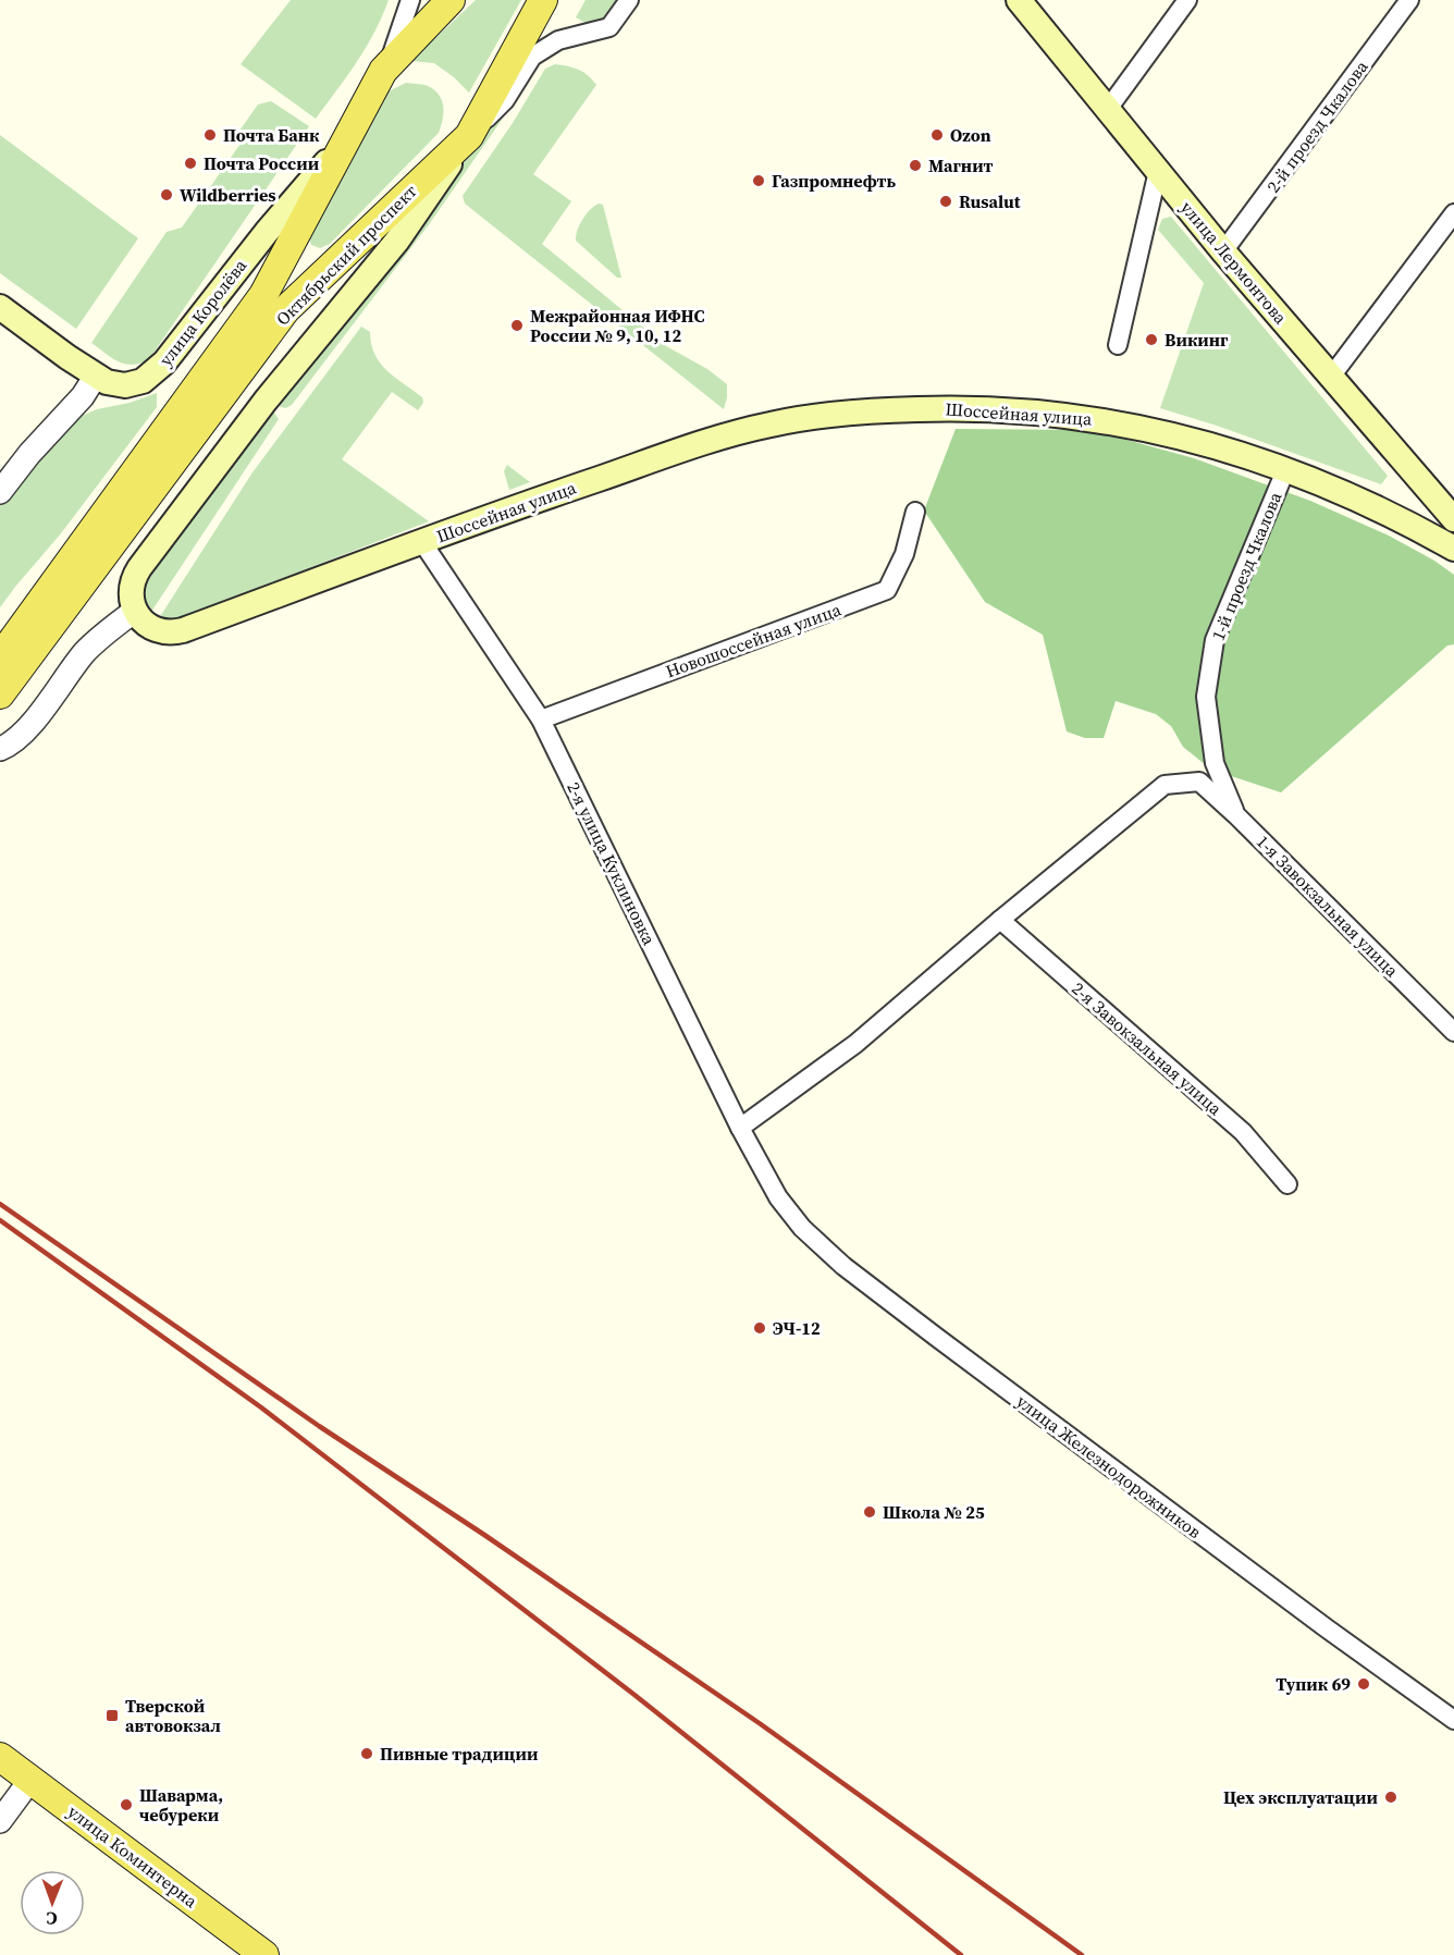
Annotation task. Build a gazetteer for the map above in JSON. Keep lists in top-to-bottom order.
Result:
{
  "streets": {
    "main road": [
      "Октябрьский проспект",
      "улица Лермонтова",
      "улица Королёва",
      "Шоссейная улица",
      "улица Коминтерна"
    ],
    "street": [
      "2-й проезд Чкалова",
      "1-й проезд Чкалова",
      "Новошоссейная улица",
      "2-я улица Куклиновка",
      "1-я Завокзальная улица",
      "2-я Завокзальная улица",
      "улица Железнодорожников"
    ]
  },
  "crossings": [
    ["2-й проезд Чкалова", "улица Лермонтова"],
    ["Октябрьский проспект", "улица Королёва"],
    ["Шоссейная улица", "1-й проезд Чкалова"],
    ["Шоссейная улица", "2-я улица Куклиновка"],
    ["1-й проезд Чкалова", "1-я Завокзальная улица"],
    ["Новошоссейная улица", "2-я улица Куклиновка"],
    ["2-я улица Куклиновка", "улица Железнодорожников"],
    ["1-я Завокзальная улица", "2-я Завокзальная улица"]
  ],
  "places": {
    "other": [
      "Почта Банк",
      "Ozon",
      "Почта России",
      "Магнит",
      "Газпромнефть",
      "Wildberries",
      "Rusalut",
      "Межрайонная ИФНС России № 9, 10, 12",
      "Викинг",
      "ЭЧ-12",
      "Школа № 25",
      "Тупик 69",
      "Пивные традиции",
      "Цех эксплуатации",
      "Шаварма, чебуреки"
    ],
    "transit": ["Тверской автовокзал"]
  },
  "north": "bottom"
}
